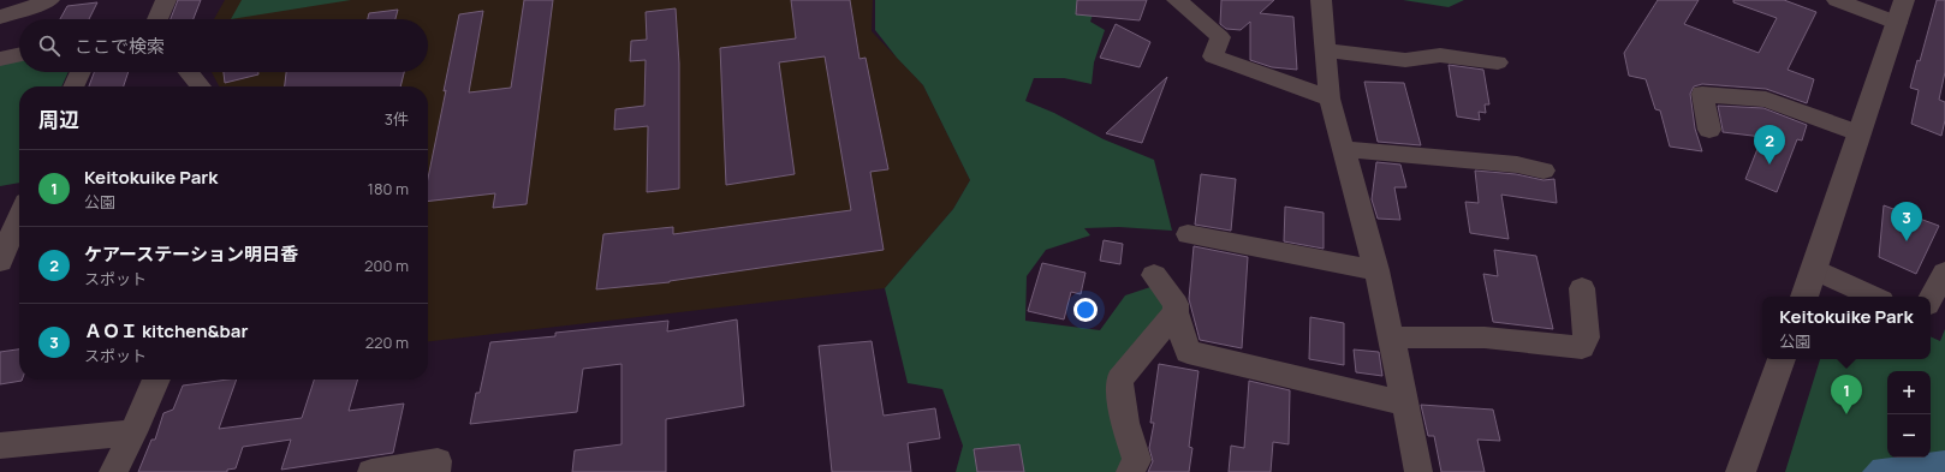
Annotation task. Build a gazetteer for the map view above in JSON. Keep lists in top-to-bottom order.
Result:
{
  "page": {
    "search": "ここで検索",
    "heading": ["周辺", "3件"],
    "pins": ["2", "3", "1"],
    "list": [
      {
        "mark": "1",
        "name": "Keitokuike Park",
        "note": "公園",
        "value": "180 m"
      },
      {
        "mark": "2",
        "name": "ケアーステーション明日香",
        "note": "スポット",
        "value": "200 m"
      },
      {
        "mark": "3",
        "name": "ＡＯＩ kitchen&bar",
        "note": "スポット",
        "value": "220 m"
      }
    ],
    "popup": ["Keitokuike Park", "公園"],
    "map_buttons": ["+", "−"]
  }
}
